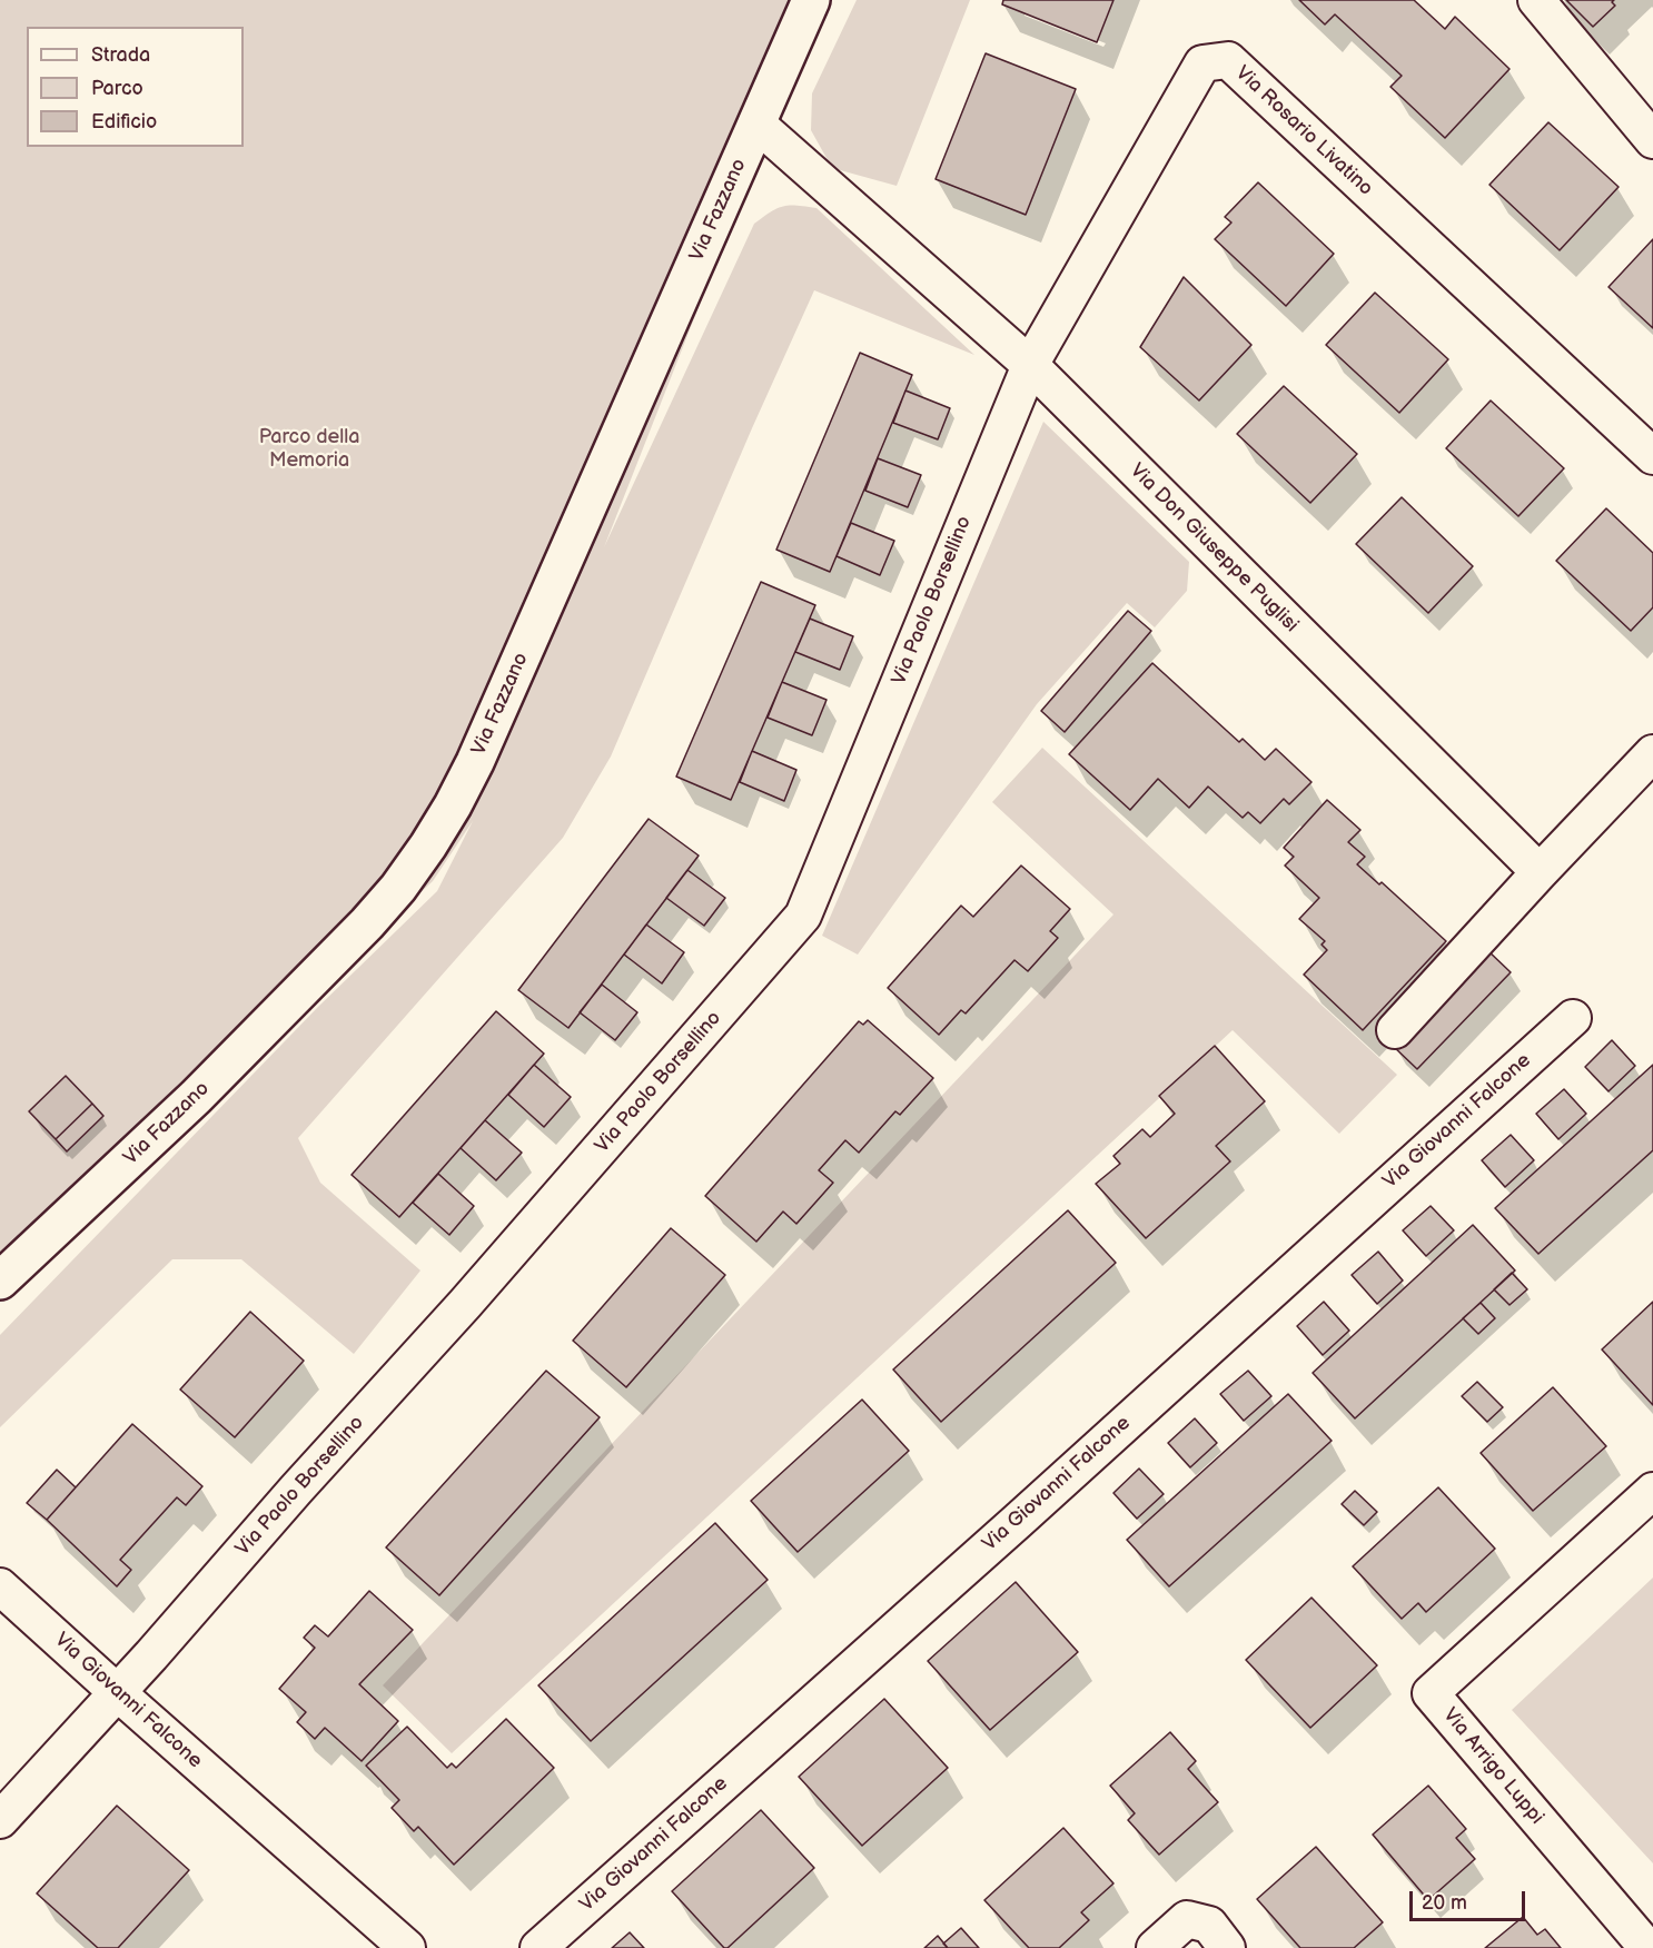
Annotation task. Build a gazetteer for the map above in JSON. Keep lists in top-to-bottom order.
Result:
{
  "streets": {
    "street": [
      "Via Rosario Livatino",
      "Via Fazzano",
      "Via Don Giuseppe Puglisi",
      "Via Paolo Borsellino",
      "Via Giovanni Falcone",
      "Via Arrigo Luppi"
    ]
  },
  "crossings": [
    ["Via Rosario Livatino", "Via Don Giuseppe Puglisi"],
    ["Via Rosario Livatino", "Via Paolo Borsellino"],
    ["Via Fazzano", "Via Don Giuseppe Puglisi"],
    ["Via Don Giuseppe Puglisi", "Via Paolo Borsellino"],
    ["Via Paolo Borsellino", "Via Giovanni Falcone"]
  ],
  "parks": ["Parco della Memoria"],
  "legend": ["Strada", "Parco", "Edificio"],
  "scale_bar": "20 m"
}
